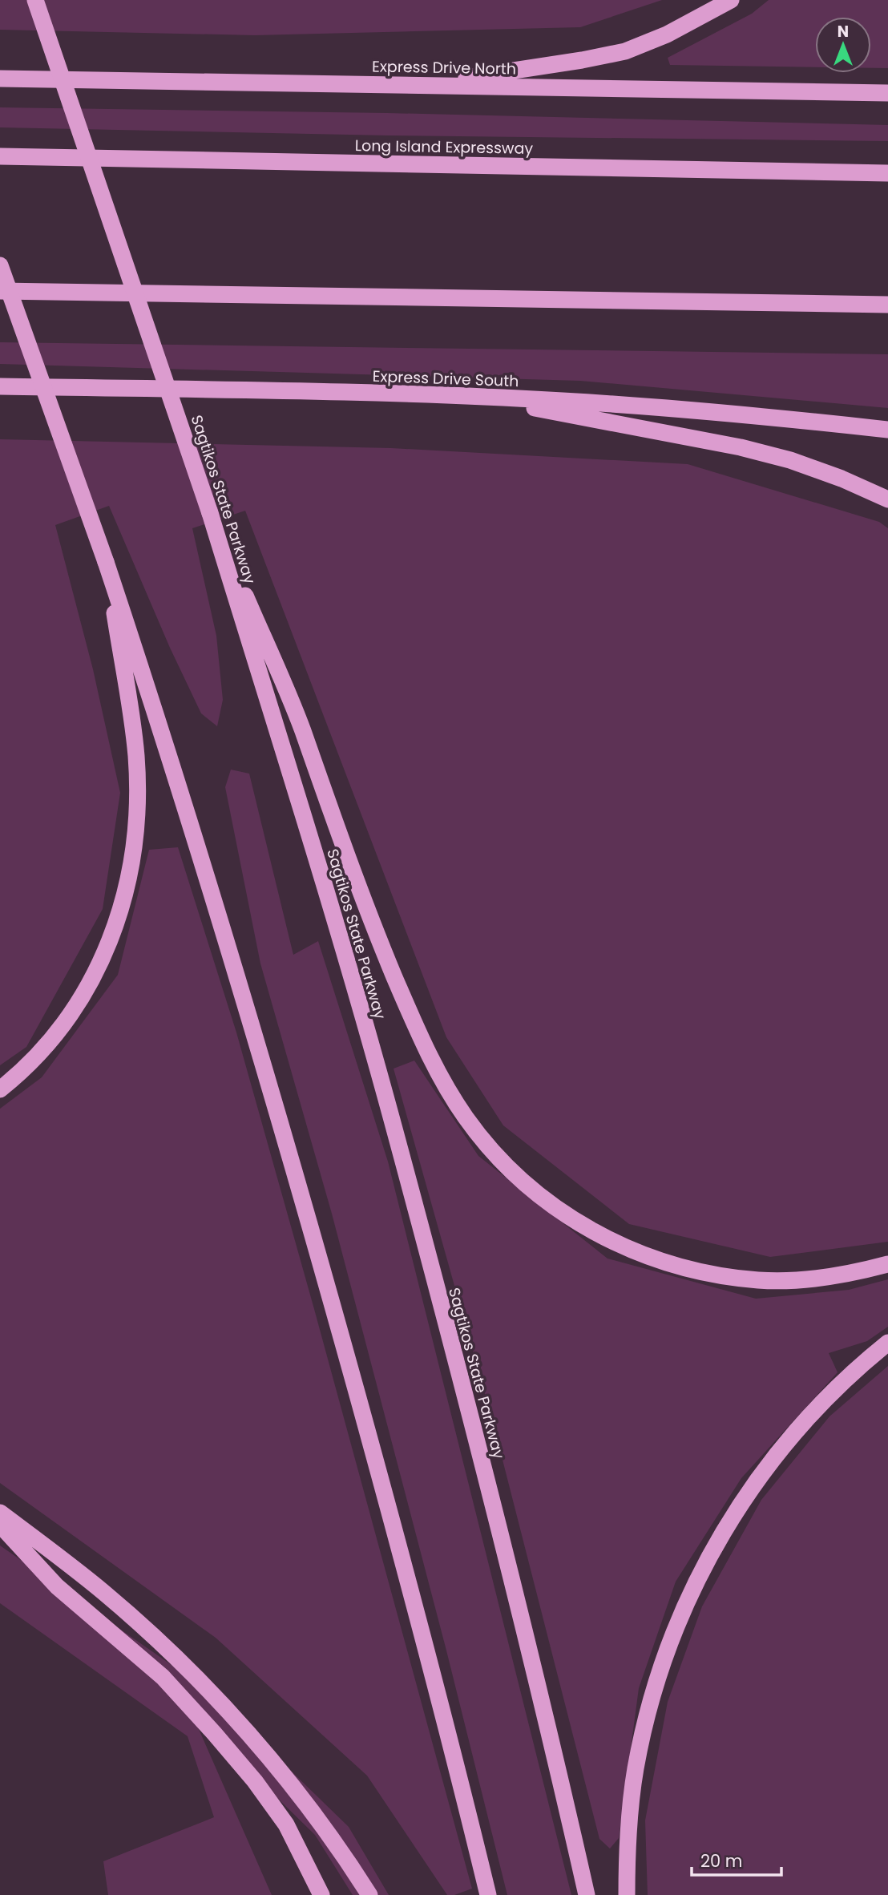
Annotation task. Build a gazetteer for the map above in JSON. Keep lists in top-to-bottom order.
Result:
{
  "streets": {
    "highway": [
      "Express Drive North",
      "Long Island Expressway",
      "Express Drive South",
      "Sagtikos State Parkway"
    ]
  },
  "scale_bar": "20 m",
  "north": "top"
}
